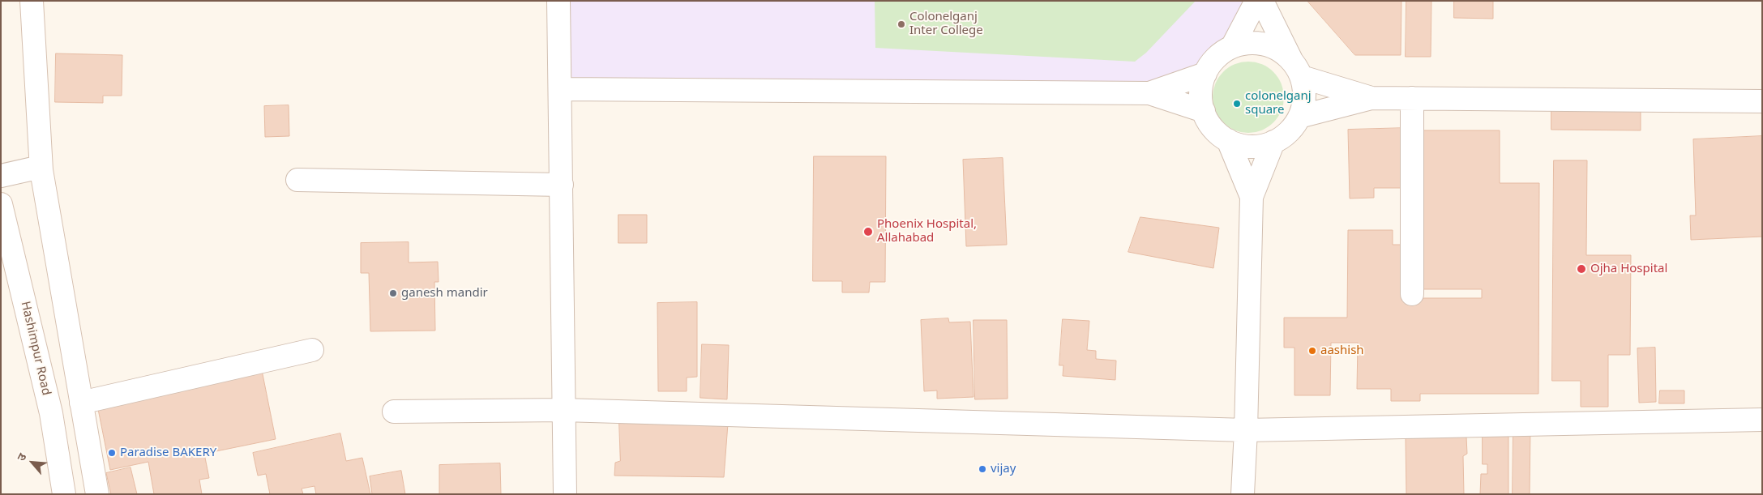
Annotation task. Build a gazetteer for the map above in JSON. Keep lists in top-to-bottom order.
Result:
{
  "streets": {
    "street": ["Hashimpur Road"]
  },
  "places": [
    "Colonelganj Inter College",
    "colonelganj square",
    "Phoenix Hospital, Allahabad",
    "Ojha Hospital",
    "ganesh mandir",
    "aashish",
    "Paradise BAKERY",
    "vijay"
  ],
  "north": "top left"
}
